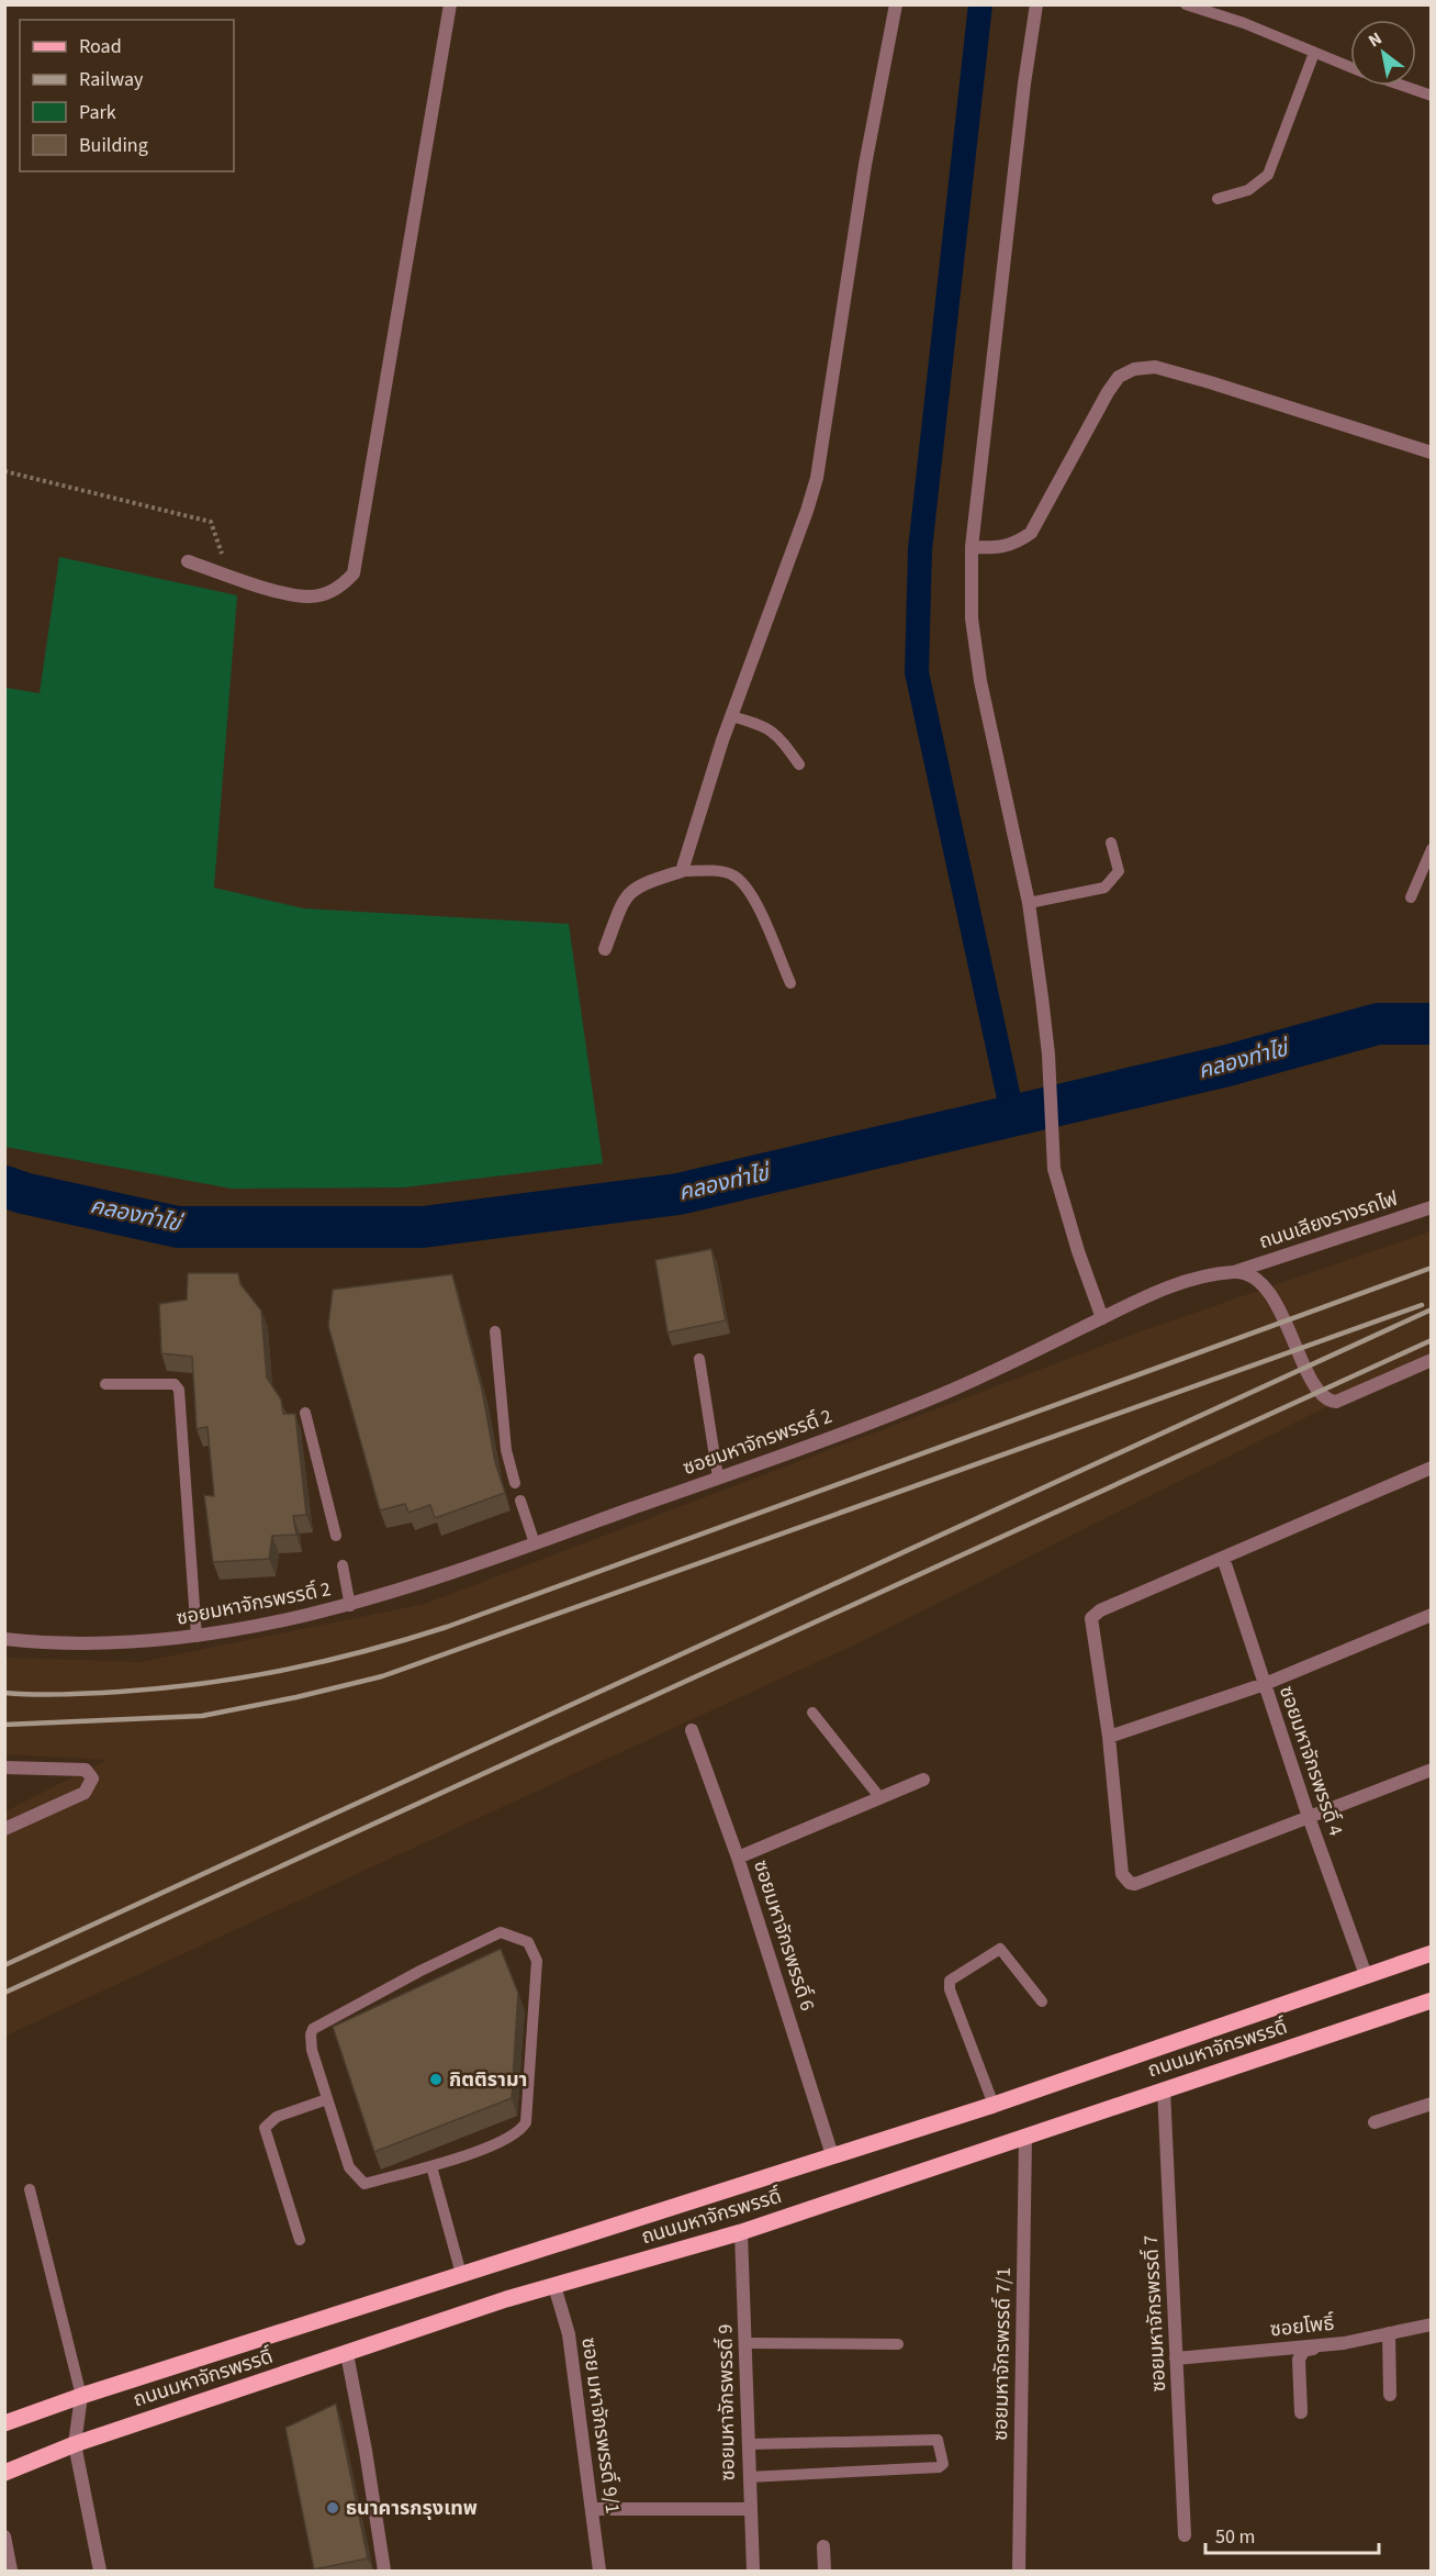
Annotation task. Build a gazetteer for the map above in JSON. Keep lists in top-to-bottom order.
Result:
{
  "streets": {
    "main road": ["ถนนมหาจักรพรรดิ์"],
    "street": [
      "ถนนเลียงรางรถไฟ",
      "ซอยมหาจักรพรรดิ์ 2",
      "ซอยมหาจักรพรรดิ์ 4",
      "ซอยมหาจักรพรรดิ์ 6",
      "ซอยมหาจักรพรรดิ์ 7",
      "ซอยโพธิ์",
      "ซอยมหาจักรพรรดิ์ 7/1",
      "ซอยมหาจักรพรรดิ์ 9",
      "ซอย มหาจักรพรรดิ์ 9/1"
    ]
  },
  "crossings": [
    ["ถนนเลียงรางรถไฟ", "ซอยมหาจักรพรรดิ์ 2"],
    ["ซอยมหาจักรพรรดิ์ 4", "ถนนมหาจักรพรรดิ์"],
    ["ซอยมหาจักรพรรดิ์ 6", "ถนนมหาจักรพรรดิ์"],
    ["ถนนมหาจักรพรรดิ์", "ซอยมหาจักรพรรดิ์ 7"],
    ["ถนนมหาจักรพรรดิ์", "ซอยมหาจักรพรรดิ์ 7/1"],
    ["ถนนมหาจักรพรรดิ์", "ซอยมหาจักรพรรดิ์ 9"],
    ["ถนนมหาจักรพรรดิ์", "ซอย มหาจักรพรรดิ์ 9/1"],
    ["ซอยมหาจักรพรรดิ์ 7", "ซอยโพธิ์"]
  ],
  "water": ["คลองท่าไข่"],
  "places": ["กิตติรามา", "ธนาคารกรุงเทพ"],
  "legend": [
    "Road",
    "Railway",
    "Park",
    "Building"
  ],
  "scale_bar": "50 m",
  "north": "top left"
}
